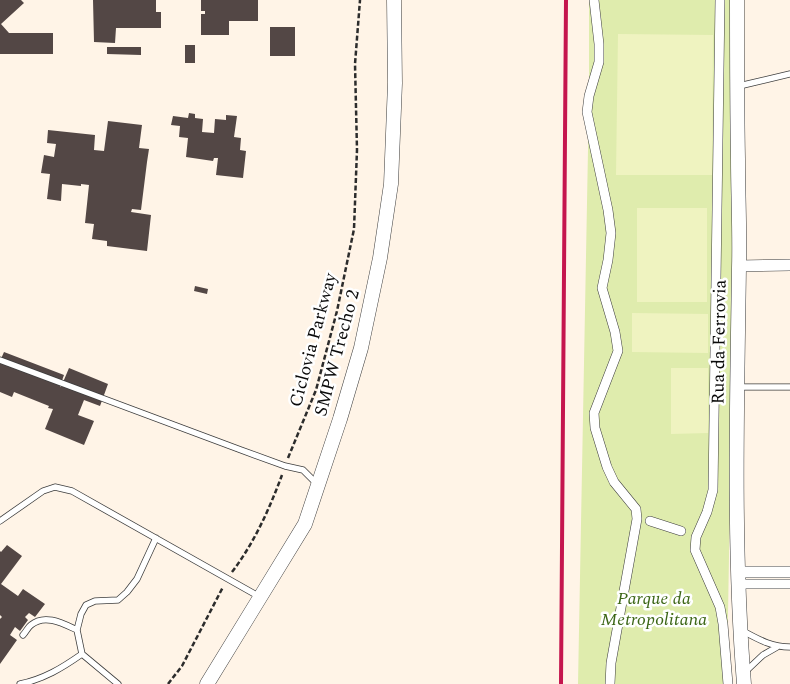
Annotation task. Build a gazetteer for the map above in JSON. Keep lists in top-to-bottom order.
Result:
{
  "streets": {
    "street": ["Rua da Ferrovia", "SMPW Trecho 2"],
    "path": ["Ciclovia Parkway"]
  },
  "parks": ["Parque da Metropolitana"]
}
